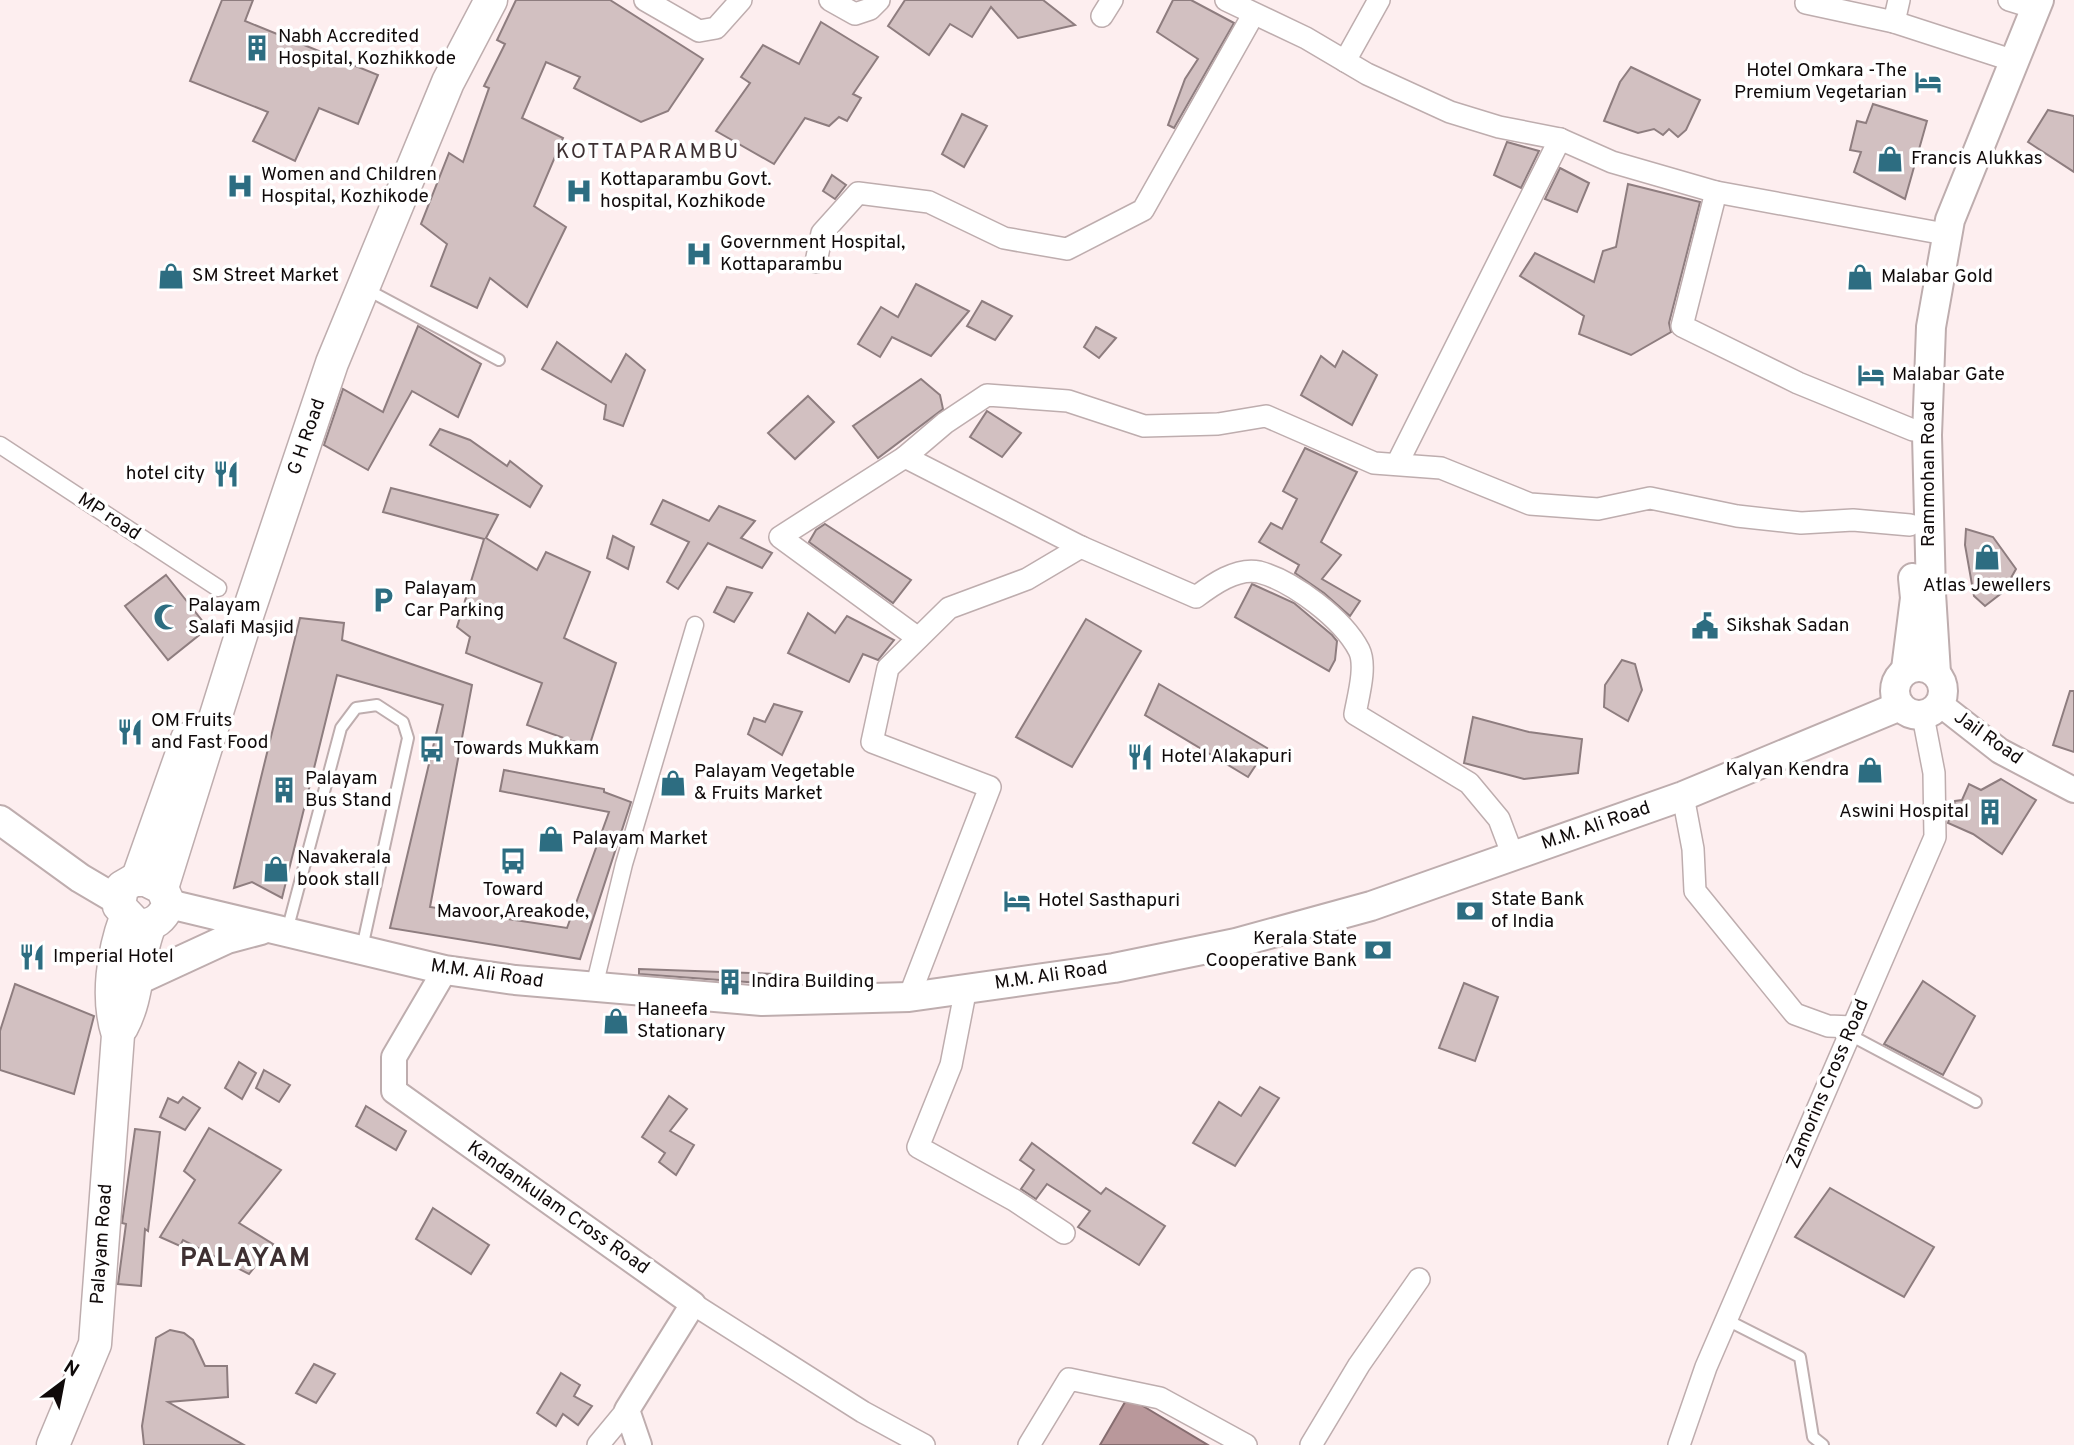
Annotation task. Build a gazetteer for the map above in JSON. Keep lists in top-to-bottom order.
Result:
{
  "streets": {
    "main road": [
      "G H Road",
      "Rammohan Road",
      "M.M. Ali Road",
      "Palayam Road"
    ],
    "street": [
      "MP road",
      "Jail Road",
      "Zamorins Cross Road",
      "Kandankulam Cross Road"
    ]
  },
  "crossings": [
    ["G H Road", "M.M. Ali Road"],
    ["Rammohan Road", "Jail Road"],
    ["Rammohan Road", "M.M. Ali Road"],
    ["Rammohan Road", "Zamorins Cross Road"],
    ["Jail Road", "M.M. Ali Road"],
    ["Jail Road", "Zamorins Cross Road"],
    ["M.M. Ali Road", "Zamorins Cross Road"],
    ["M.M. Ali Road", "Kandankulam Cross Road"]
  ],
  "districts": ["KOTTAPARAMBU", "PALAYAM"],
  "places": {
    "building": [
      "Nabh Accredited Hospital, Kozhikkode",
      "Palayam Bus Stand",
      "Aswini Hospital",
      "Indira Building"
    ],
    "hotel": ["Hotel Omkara -The Premium Vegetarian", "Malabar Gate", "Hotel Sasthapuri"],
    "shop": [
      "Francis Alukkas",
      "SM Street Market",
      "Malabar Gold",
      "Atlas Jewellers",
      "Kalyan Kendra",
      "Palayam Vegetable & Fruits Market",
      "Palayam Market",
      "Navakerala book stall",
      "Haneefa Stationary"
    ],
    "hospital": ["Women and Children Hospital, Kozhikode", "Kottaparambu Govt. hospital, Kozhikode", "Government Hospital, Kottaparambu"],
    "restaurant": [
      "hotel city",
      "OM Fruits and Fast Food",
      "Hotel Alakapuri",
      "Imperial Hotel"
    ],
    "parking": ["Palayam Car Parking"],
    "mosque": ["Palayam Salafi Masjid"],
    "public building": ["Sikshak Sadan"],
    "bus stop": ["Towards Mukkam", "Toward Mavoor,Areakode,"],
    "bank": ["State Bank of India", "Kerala State Cooperative Bank"]
  },
  "north": "top right"
}
